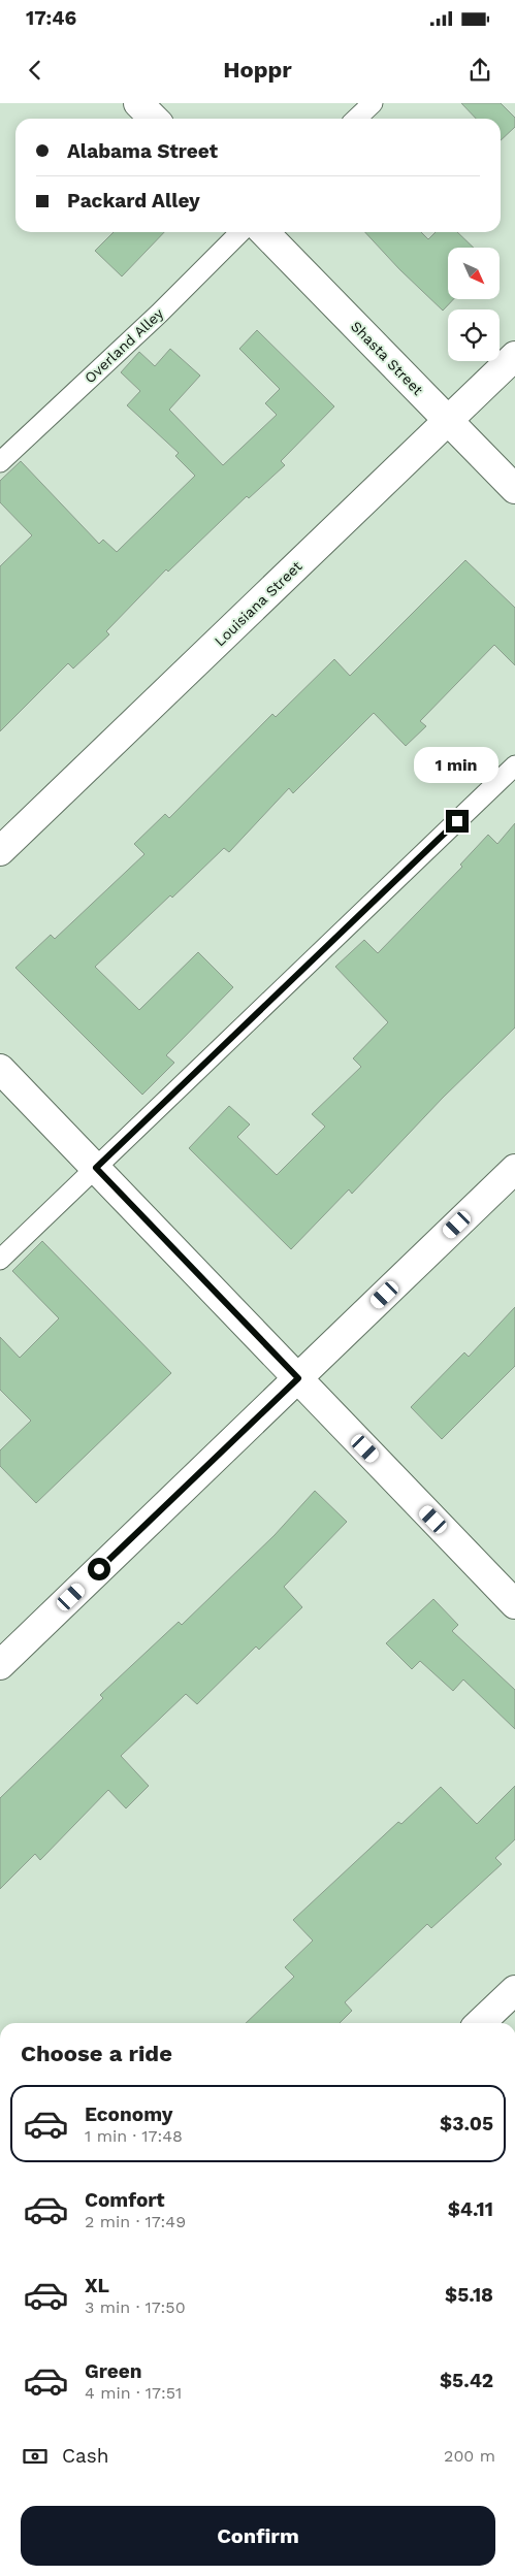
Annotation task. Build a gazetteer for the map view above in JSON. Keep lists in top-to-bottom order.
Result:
{
  "streets": {
    "main road": ["Shasta Street", "Louisiana Street"],
    "lane": ["Overland Alley"]
  },
  "crossings": [
    ["Shasta Street", "Louisiana Street"]
  ],
  "north": "bottom right",
  "page": {
    "status": "17:46",
    "header": "Hoppr",
    "banner": ["Alabama Street", "Packard Alley"],
    "bubble": "1 min",
    "heading": "Choose a ride",
    "list": [
      {
        "name": "Economy",
        "note": "1 min · 17:48",
        "value": "$3.05"
      },
      {
        "name": "Comfort",
        "note": "2 min · 17:49",
        "value": "$4.11"
      },
      {
        "name": "XL",
        "note": "3 min · 17:50",
        "value": "$5.18"
      },
      {
        "name": "Green",
        "note": "4 min · 17:51",
        "value": "$5.42"
      }
    ],
    "pay": ["Cash", "200 m"],
    "buttons": "Confirm"
  }
}
